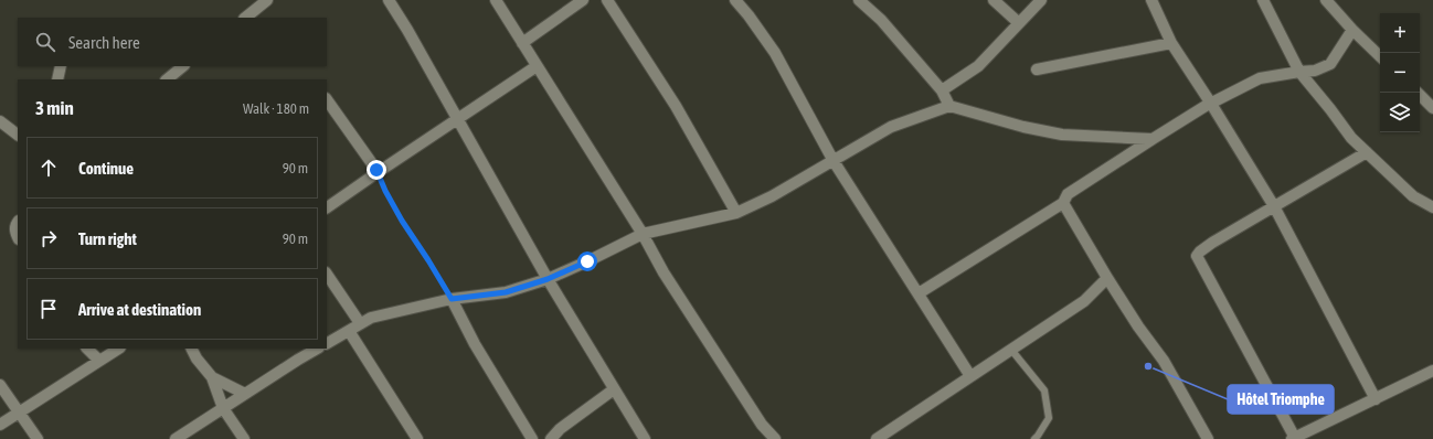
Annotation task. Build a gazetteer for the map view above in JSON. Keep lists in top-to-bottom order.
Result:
{
  "places": ["Hôtel Triomphe"],
  "page": {
    "map_buttons": ["+", "−"],
    "search": "Search here",
    "heading": ["3 min", "Walk · 180 m"],
    "list": [
      ["Continue", "90 m"],
      ["Turn right", "90 m"],
      "Arrive at destination"
    ]
  }
}
